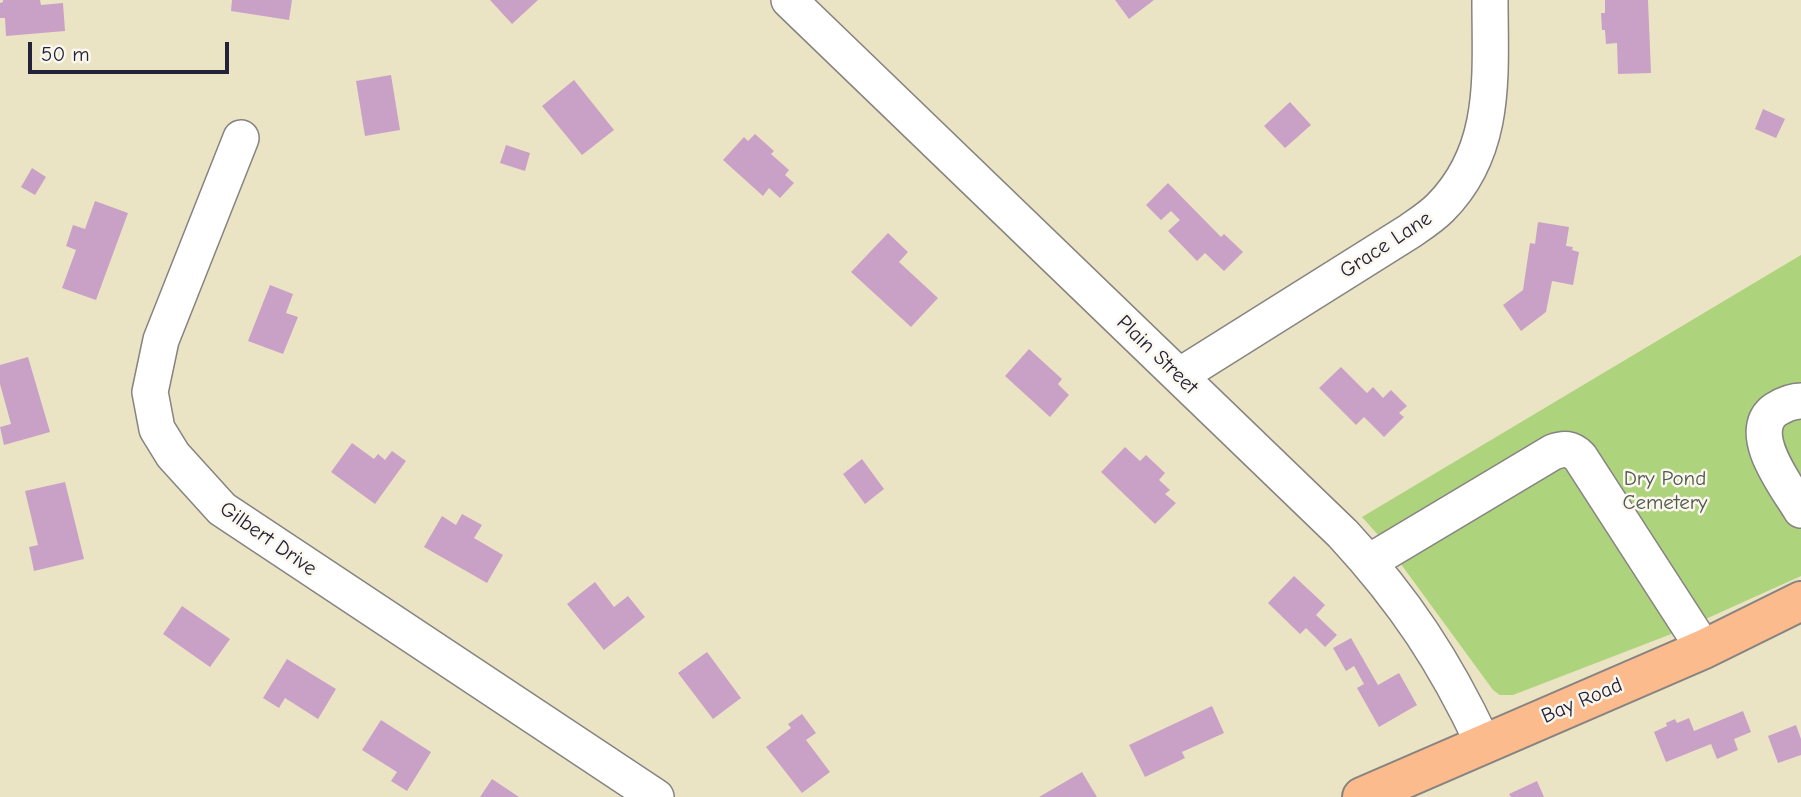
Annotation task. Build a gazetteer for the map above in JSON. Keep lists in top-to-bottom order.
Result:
{
  "streets": {
    "main road": ["Bay Road"],
    "street": ["Grace Lane", "Plain Street", "Gilbert Drive"]
  },
  "crossings": [
    ["Grace Lane", "Plain Street"],
    ["Plain Street", "Bay Road"]
  ],
  "parks": ["Dry Pond Cemetery"],
  "scale_bar": "50 m"
}
